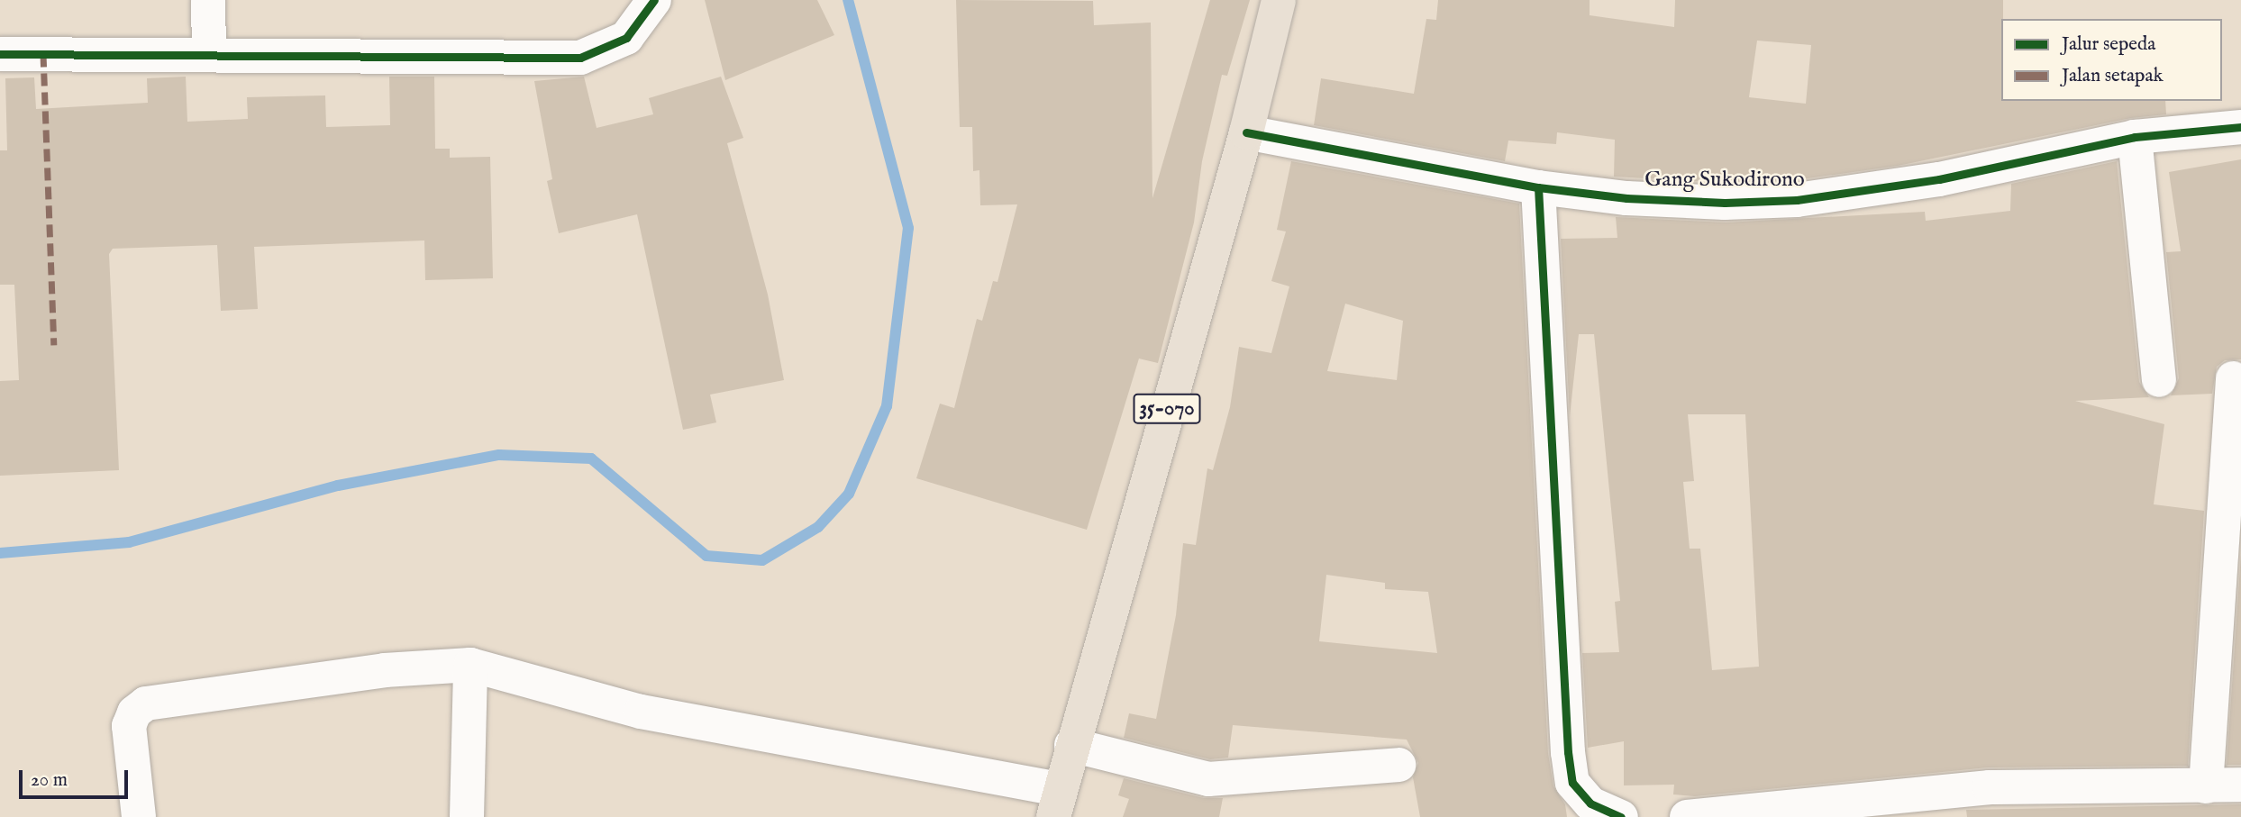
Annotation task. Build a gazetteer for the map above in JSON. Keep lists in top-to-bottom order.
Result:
{
  "streets": {
    "main road": ["35-070"],
    "street": ["Gang Sukodirono"]
  },
  "crossings": [
    ["Gang Sukodirono", "35-070"]
  ],
  "legend": ["Jalur sepeda", "Jalan setapak"],
  "scale_bar": "20 m"
}
